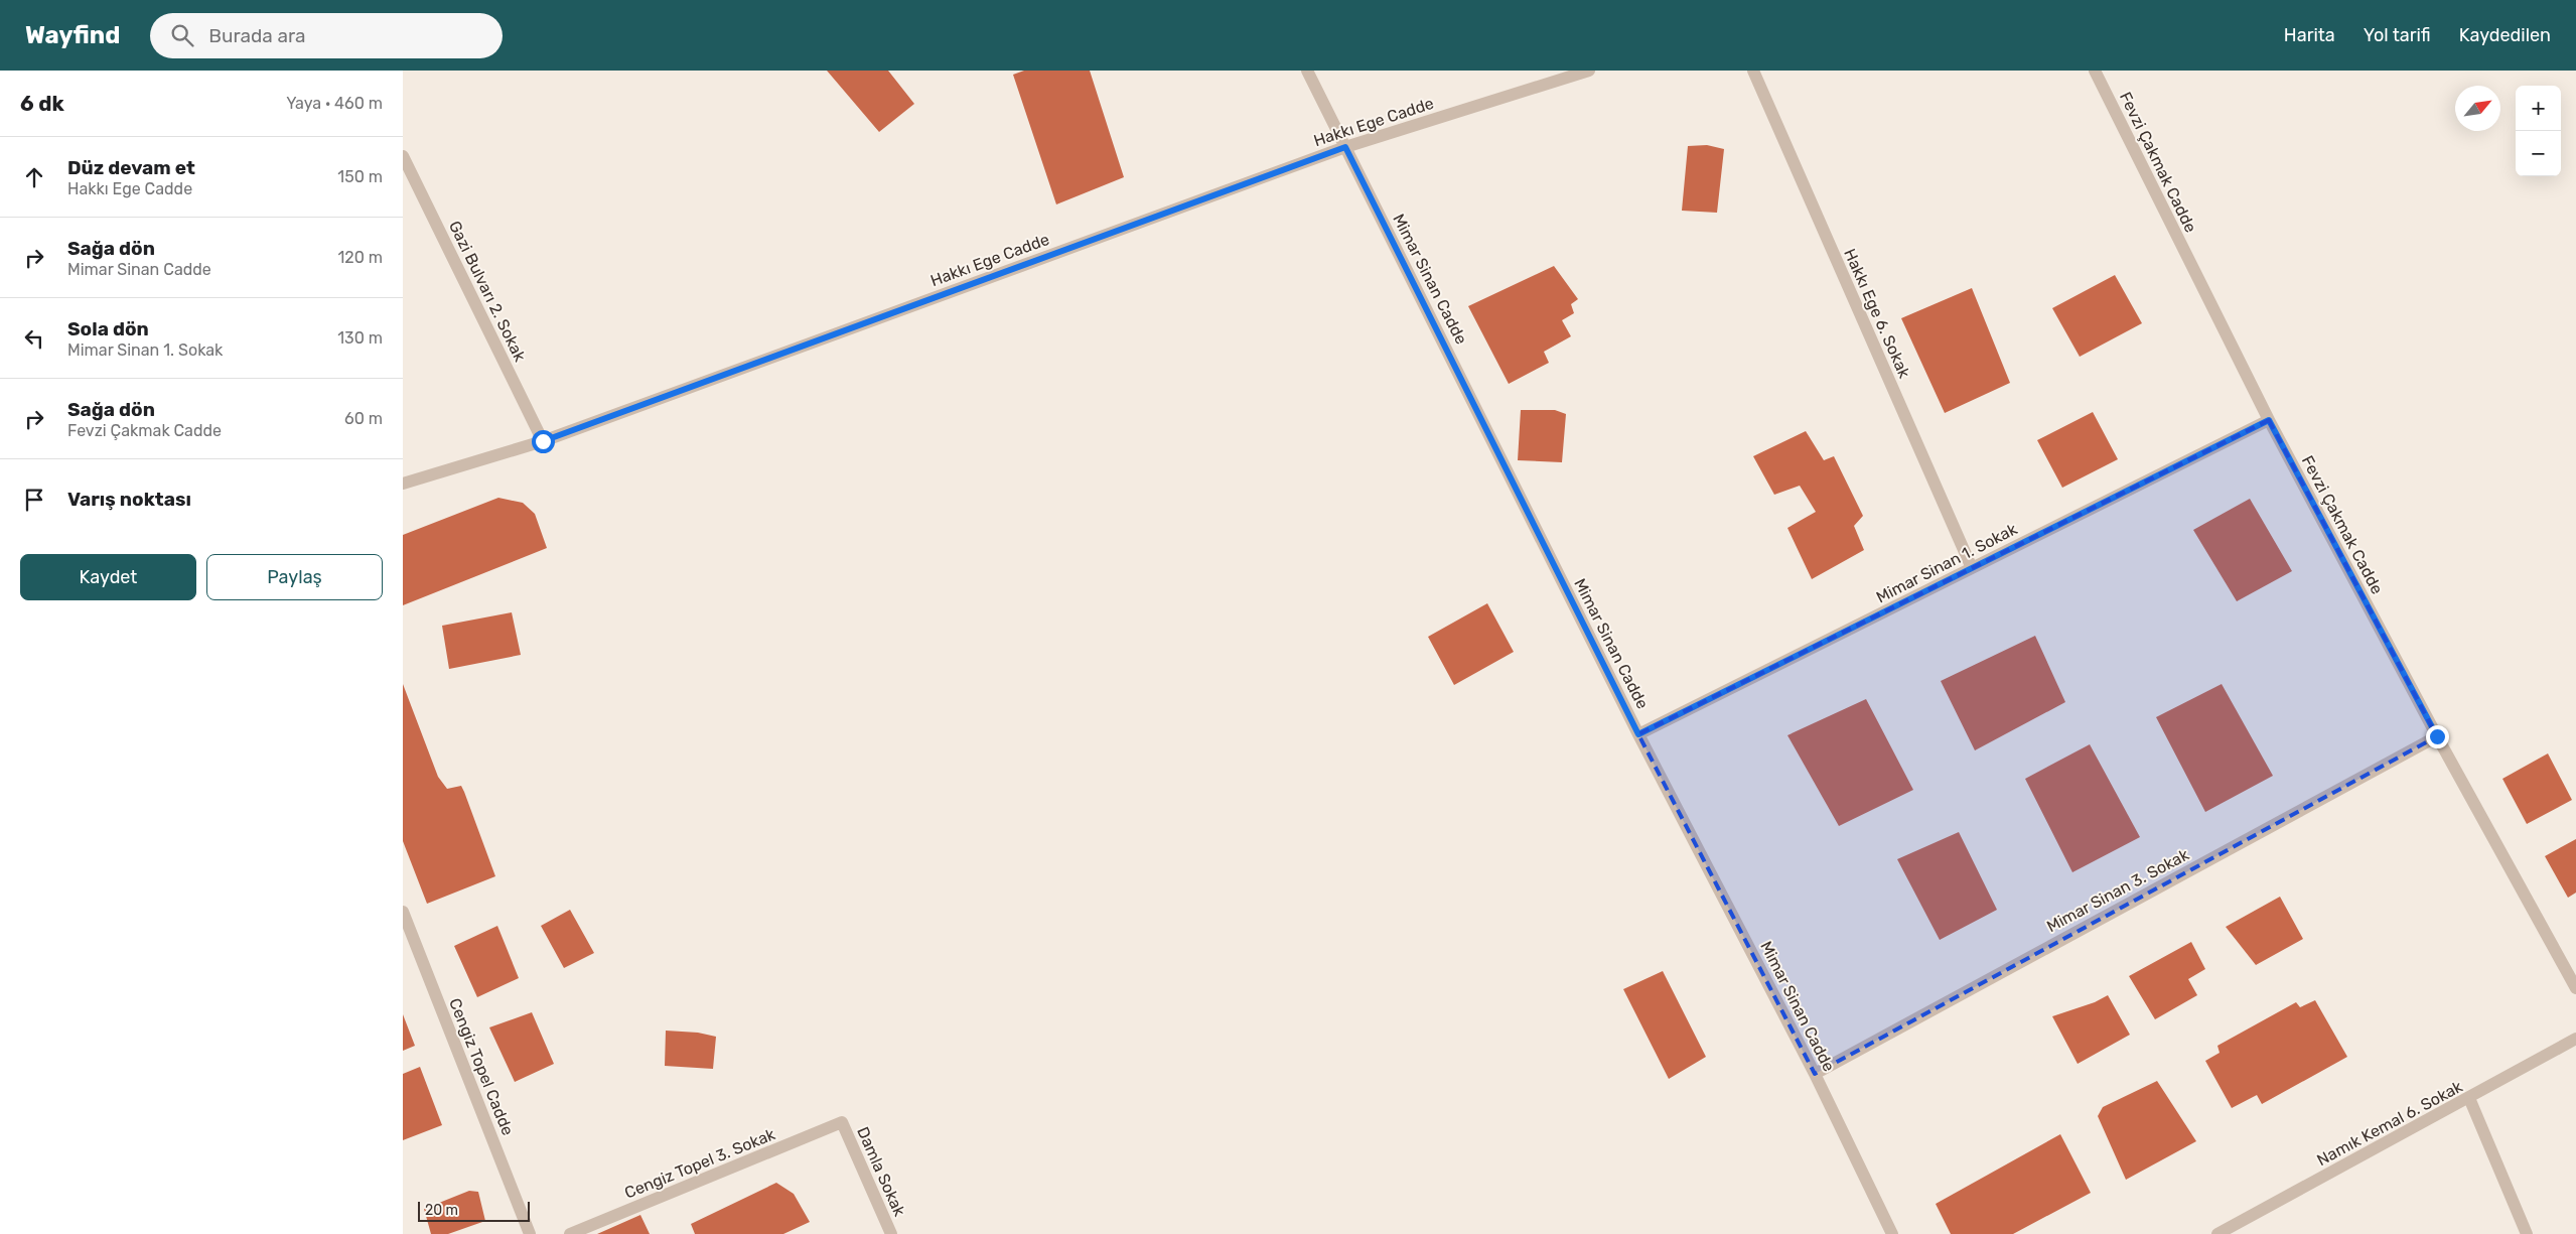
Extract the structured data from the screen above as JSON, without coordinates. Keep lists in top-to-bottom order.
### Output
{
  "streets": {
    "street": [
      "Hakkı Ege Cadde",
      "Fevzi Çakmak Cadde",
      "Mimar Sinan Cadde",
      "Gazi Bulvarı 2. Sokak",
      "Hakkı Ege 6. Sokak",
      "Mimar Sinan 1. Sokak",
      "Mimar Sinan 3. Sokak",
      "Cengiz Topel Cadde",
      "Namık Kemal 6. Sokak",
      "Cengiz Topel 3. Sokak",
      "Damla Sokak"
    ]
  },
  "crossings": [
    ["Hakkı Ege Cadde", "Mimar Sinan Cadde"],
    ["Hakkı Ege Cadde", "Gazi Bulvarı 2. Sokak"],
    ["Fevzi Çakmak Cadde", "Mimar Sinan 1. Sokak"],
    ["Fevzi Çakmak Cadde", "Mimar Sinan 3. Sokak"],
    ["Mimar Sinan Cadde", "Mimar Sinan 1. Sokak"],
    ["Mimar Sinan Cadde", "Mimar Sinan 3. Sokak"],
    ["Hakkı Ege 6. Sokak", "Mimar Sinan 1. Sokak"],
    ["Cengiz Topel 3. Sokak", "Damla Sokak"]
  ],
  "scale_bar": "20 m",
  "north": "top right",
  "page": {
    "header": "Wayfind",
    "search": "Burada ara",
    "nav": ["Harita", "Yol tarifi", "Kaydedilen"],
    "heading": ["6 dk", "Yaya · 460 m"],
    "map_buttons": ["+", "−"],
    "list": [
      ["Düz devam et", "Hakkı Ege Cadde", "150 m"],
      ["Sağa dön", "Mimar Sinan Cadde", "120 m"],
      ["Sola dön", "Mimar Sinan 1. Sokak", "130 m"],
      ["Sağa dön", "Fevzi Çakmak Cadde", "60 m"],
      "Varış noktası"
    ],
    "buttons": ["Kaydet", "Paylaş"],
    "scale": "20 m"
  }
}
